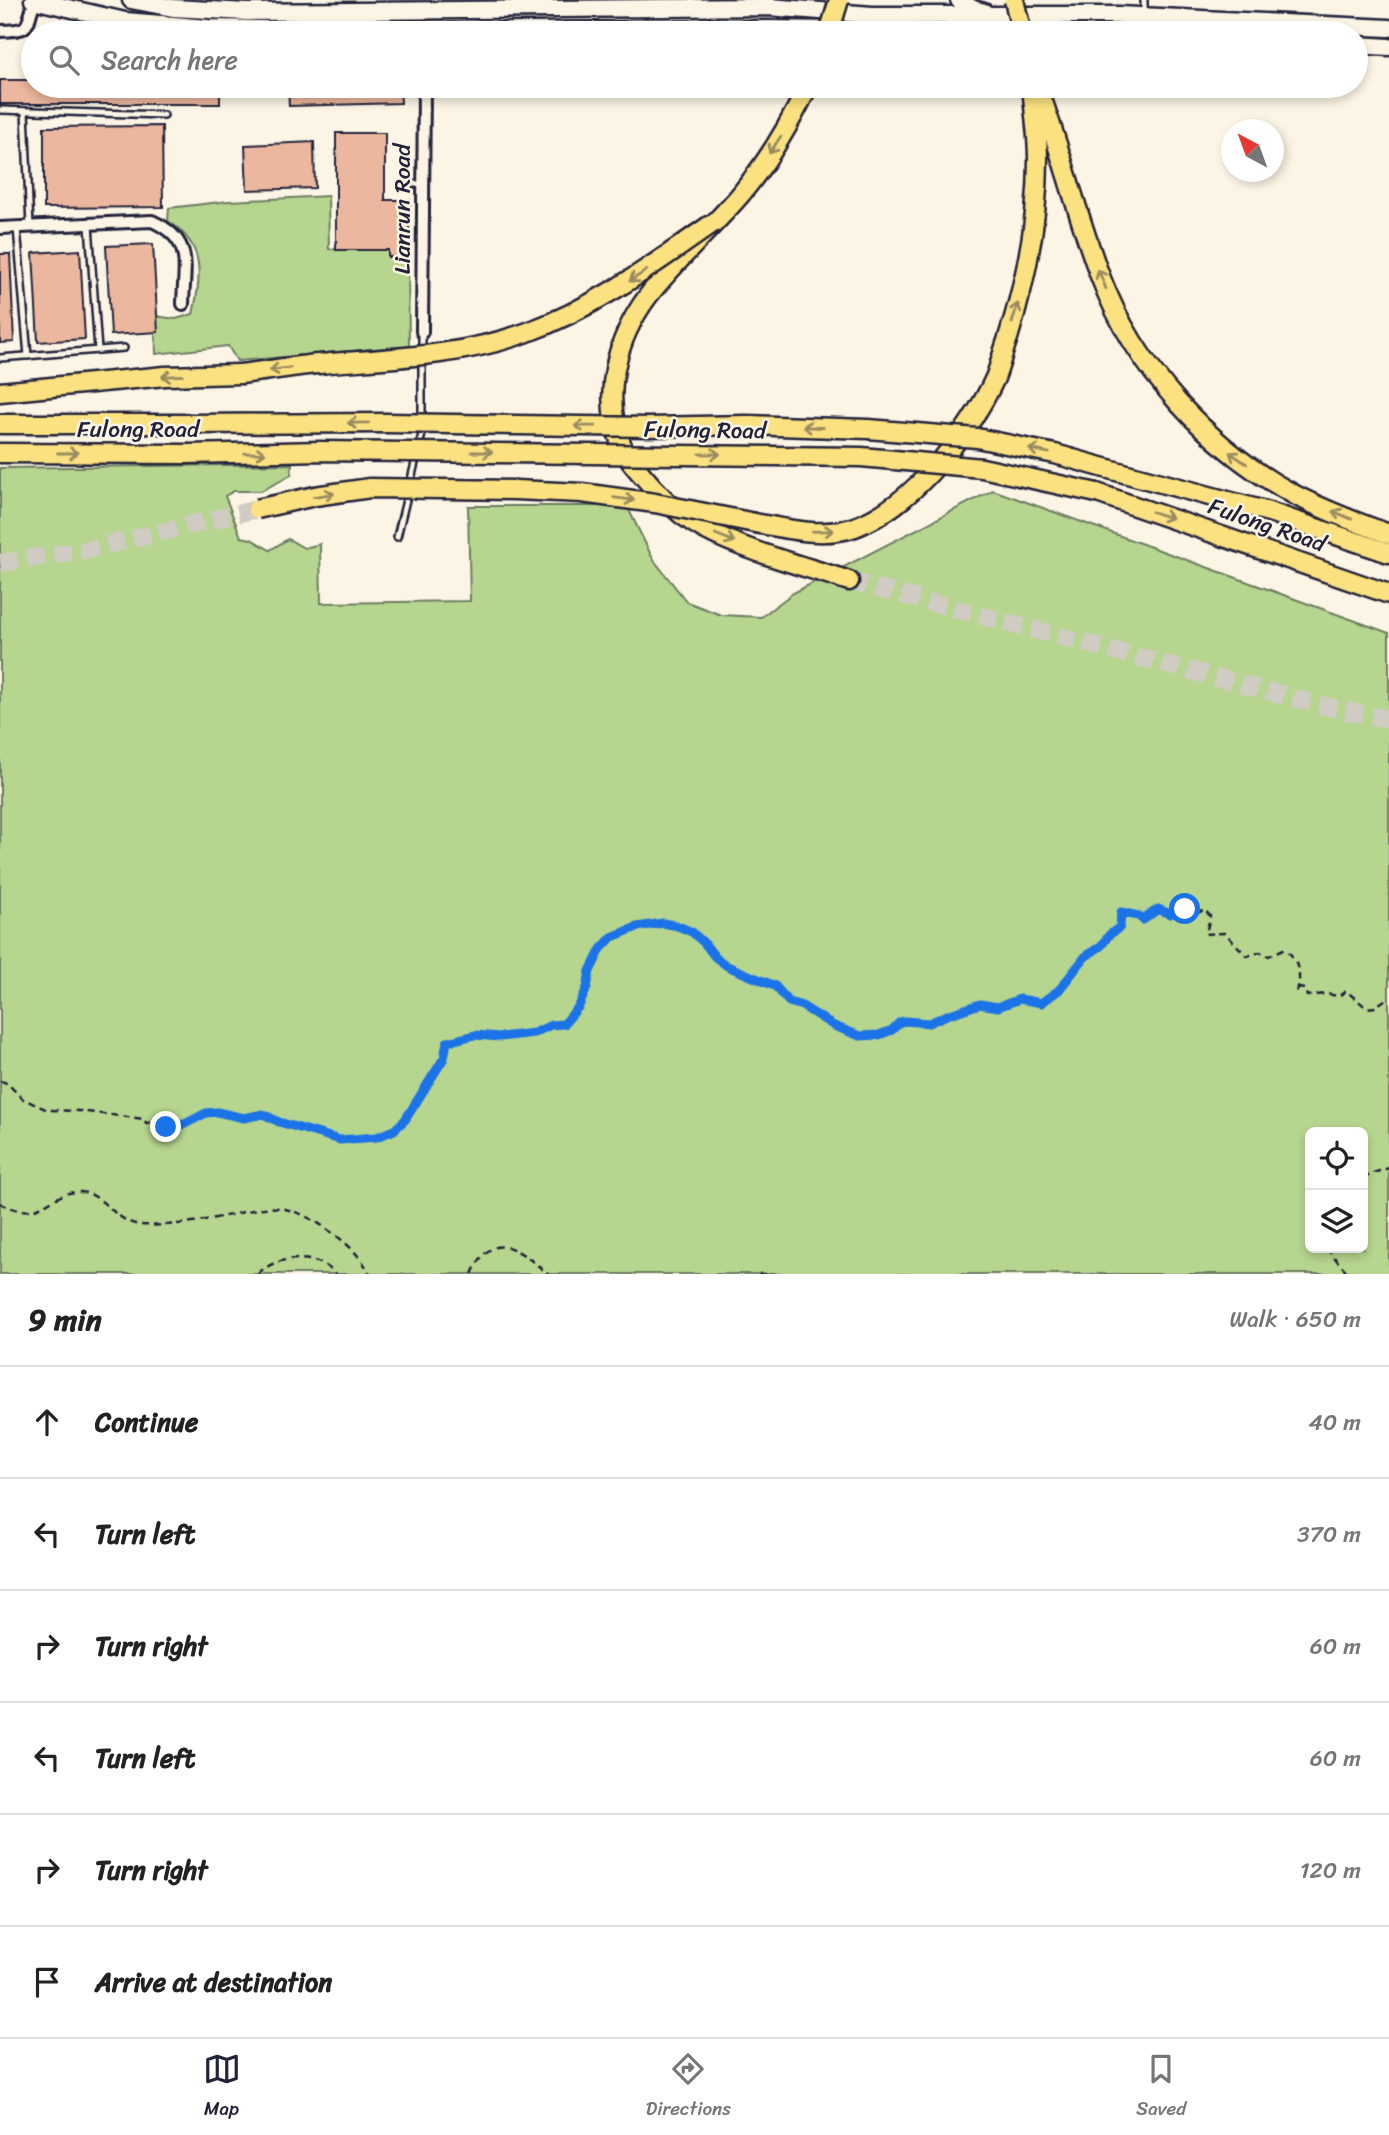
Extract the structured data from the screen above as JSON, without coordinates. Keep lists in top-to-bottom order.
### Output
{
  "streets": {
    "highway": ["Fulong Road"],
    "street": ["Lianrun Road"]
  },
  "north": "top left",
  "page": {
    "search": "Search here",
    "heading": ["9 min", "Walk · 650 m"],
    "list": [
      ["Continue", "40 m"],
      ["Turn left", "370 m"],
      ["Turn right", "60 m"],
      ["Turn left", "60 m"],
      ["Turn right", "120 m"],
      "Arrive at destination"
    ],
    "nav": ["Map", "Directions", "Saved"]
  }
}
